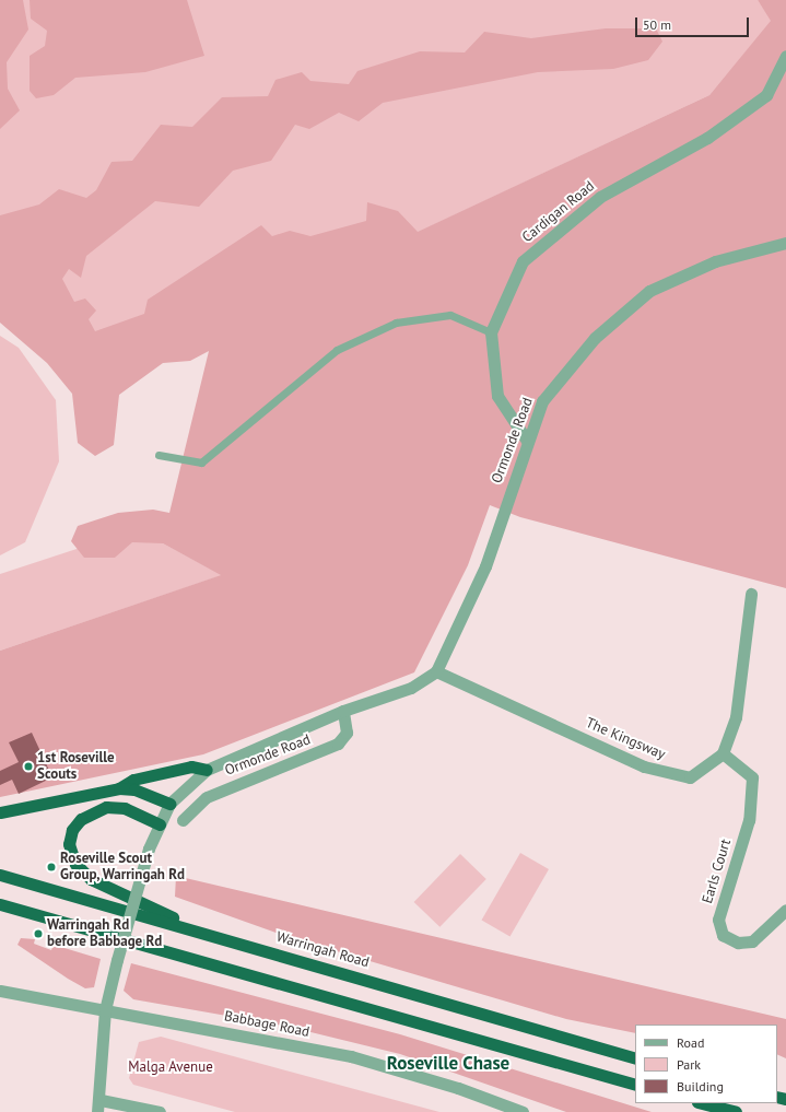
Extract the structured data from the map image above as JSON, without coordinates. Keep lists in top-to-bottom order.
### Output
{
  "streets": {
    "highway": ["Warringah Road"],
    "street": [
      "Cardigan Road",
      "Ormonde Road",
      "The Kingsway",
      "Earls Court",
      "Babbage Road"
    ]
  },
  "crossings": [
    ["Cardigan Road", "Ormonde Road"],
    ["Ormonde Road", "The Kingsway"],
    ["The Kingsway", "Earls Court"]
  ],
  "districts": ["Roseville Chase"],
  "parks": ["Malga Avenue"],
  "places": ["1st Roseville Scouts", "Roseville Scout Group, Warringah Rd", "Warringah Rd before Babbage Rd"],
  "legend": ["Road", "Park", "Building"],
  "scale_bar": "50 m"
}
